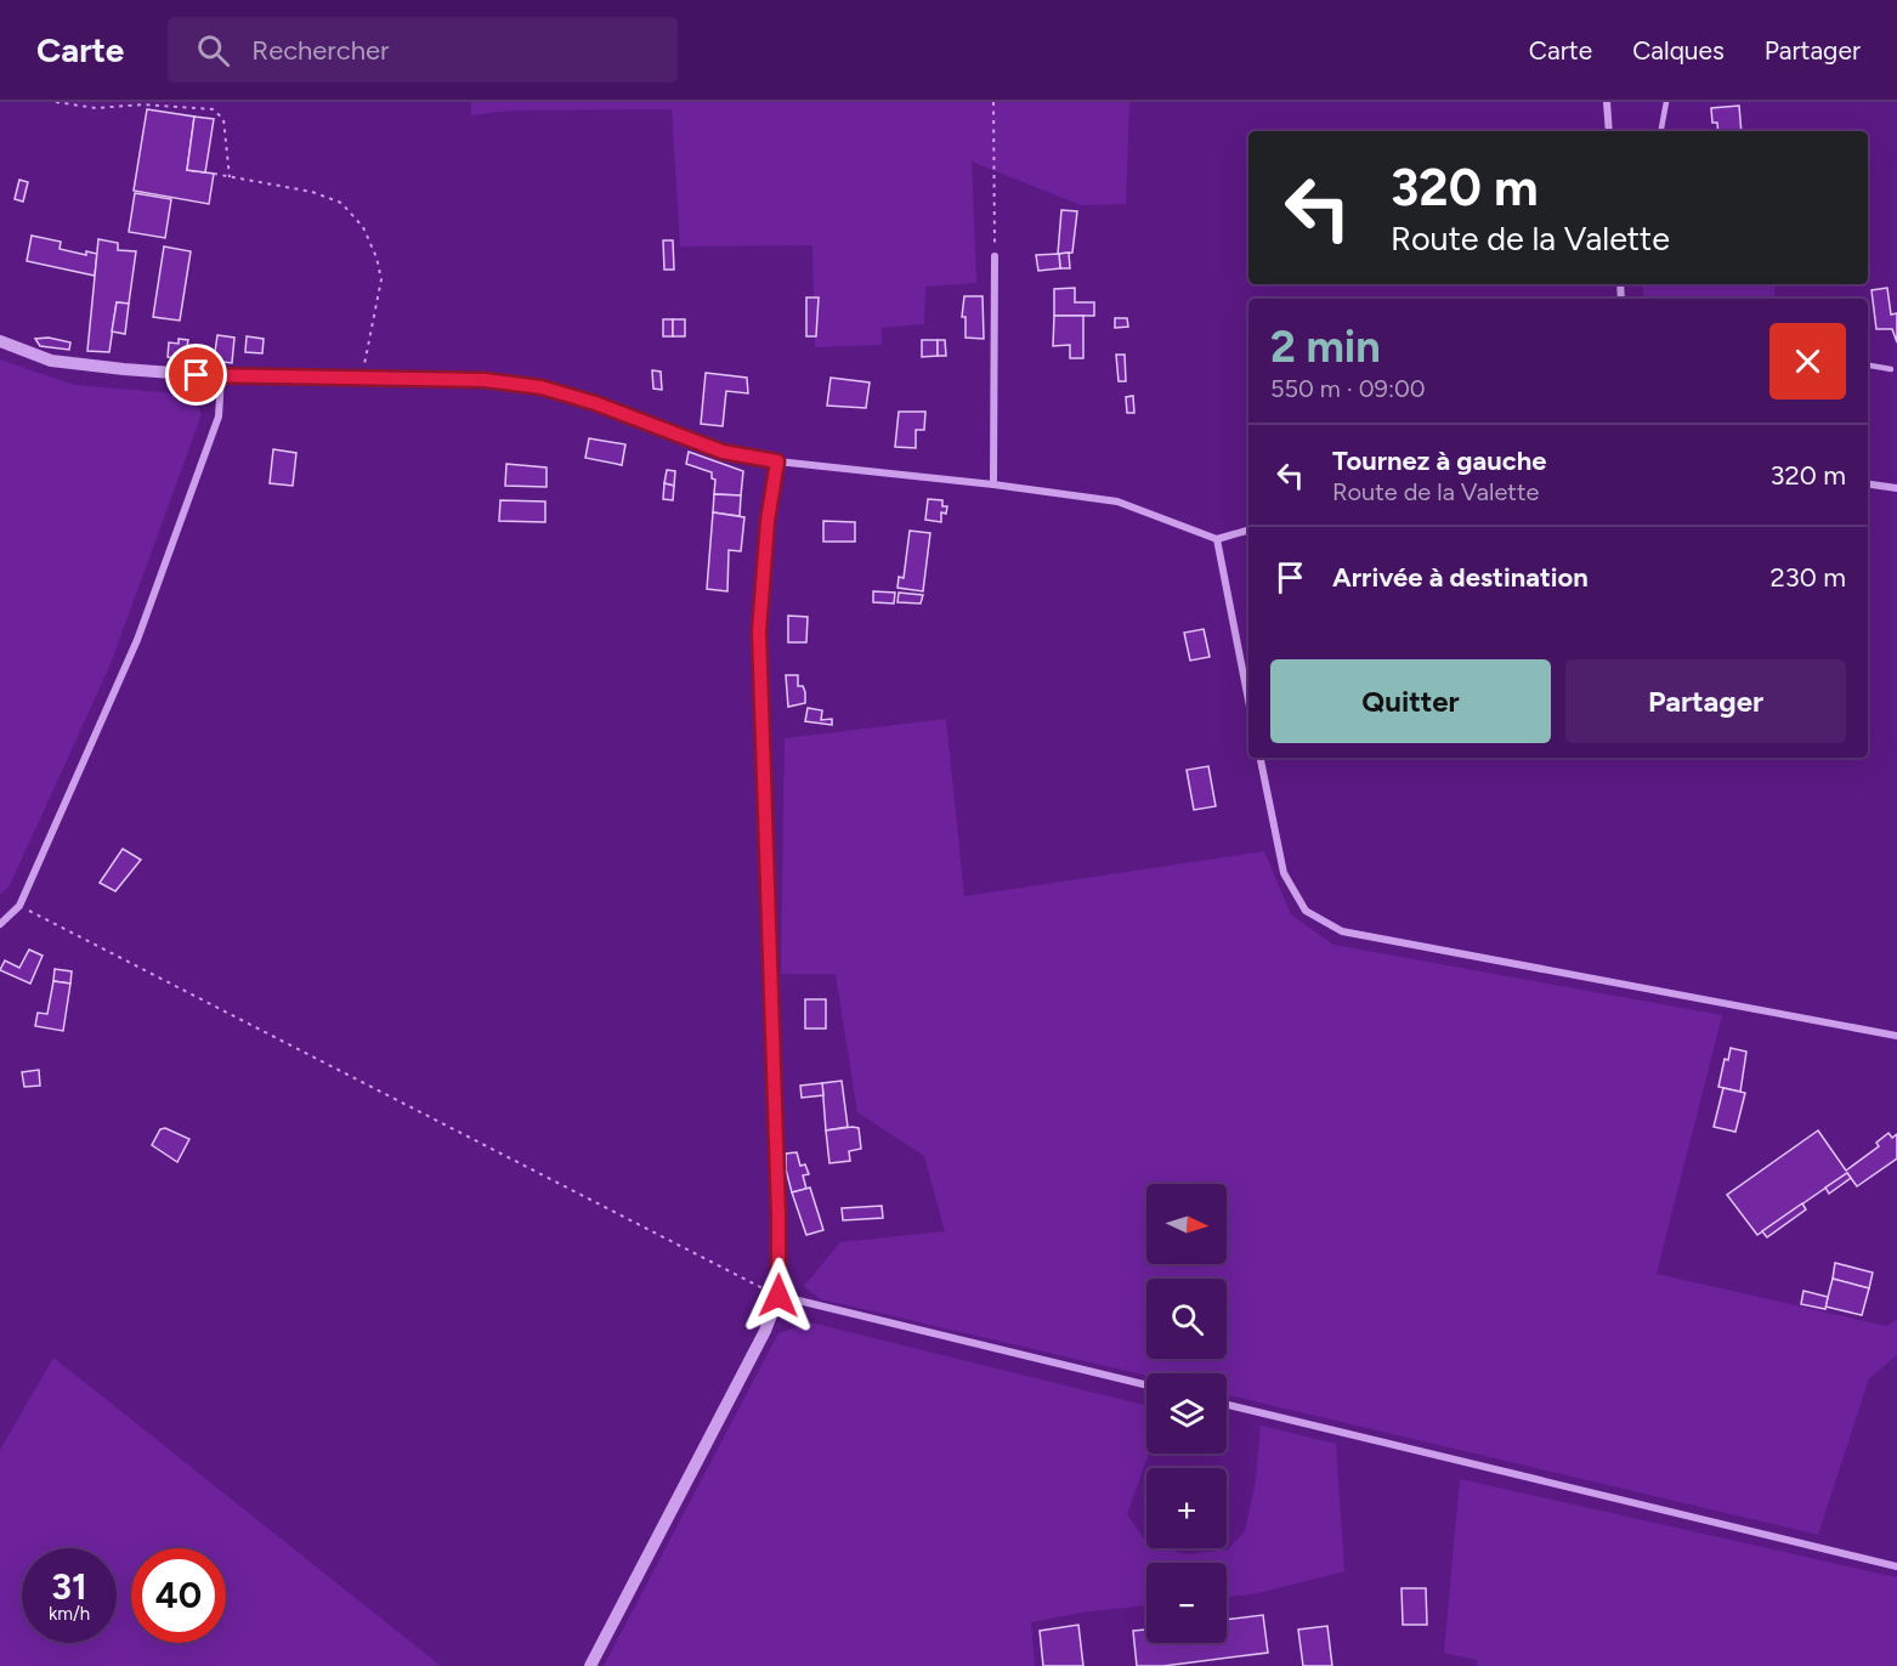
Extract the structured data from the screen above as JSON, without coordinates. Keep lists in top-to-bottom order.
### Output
{
  "north": "right",
  "page": {
    "header": "Carte",
    "search": "Rechercher",
    "nav": ["Carte", "Calques", "Partager"],
    "turn": ["320 m", "Route de la Valette"],
    "heading": ["2 min", "550 m · 09:00"],
    "list": [
      {
        "name": "Tournez à gauche",
        "note": "Route de la Valette",
        "value": "320 m"
      },
      {
        "name": "Arrivée à destination",
        "value": "230 m"
      }
    ],
    "buttons": ["Quitter", "Partager"],
    "map_buttons": ["+", "−"],
    "speed": "31 km/h",
    "limit": "40"
  }
}
